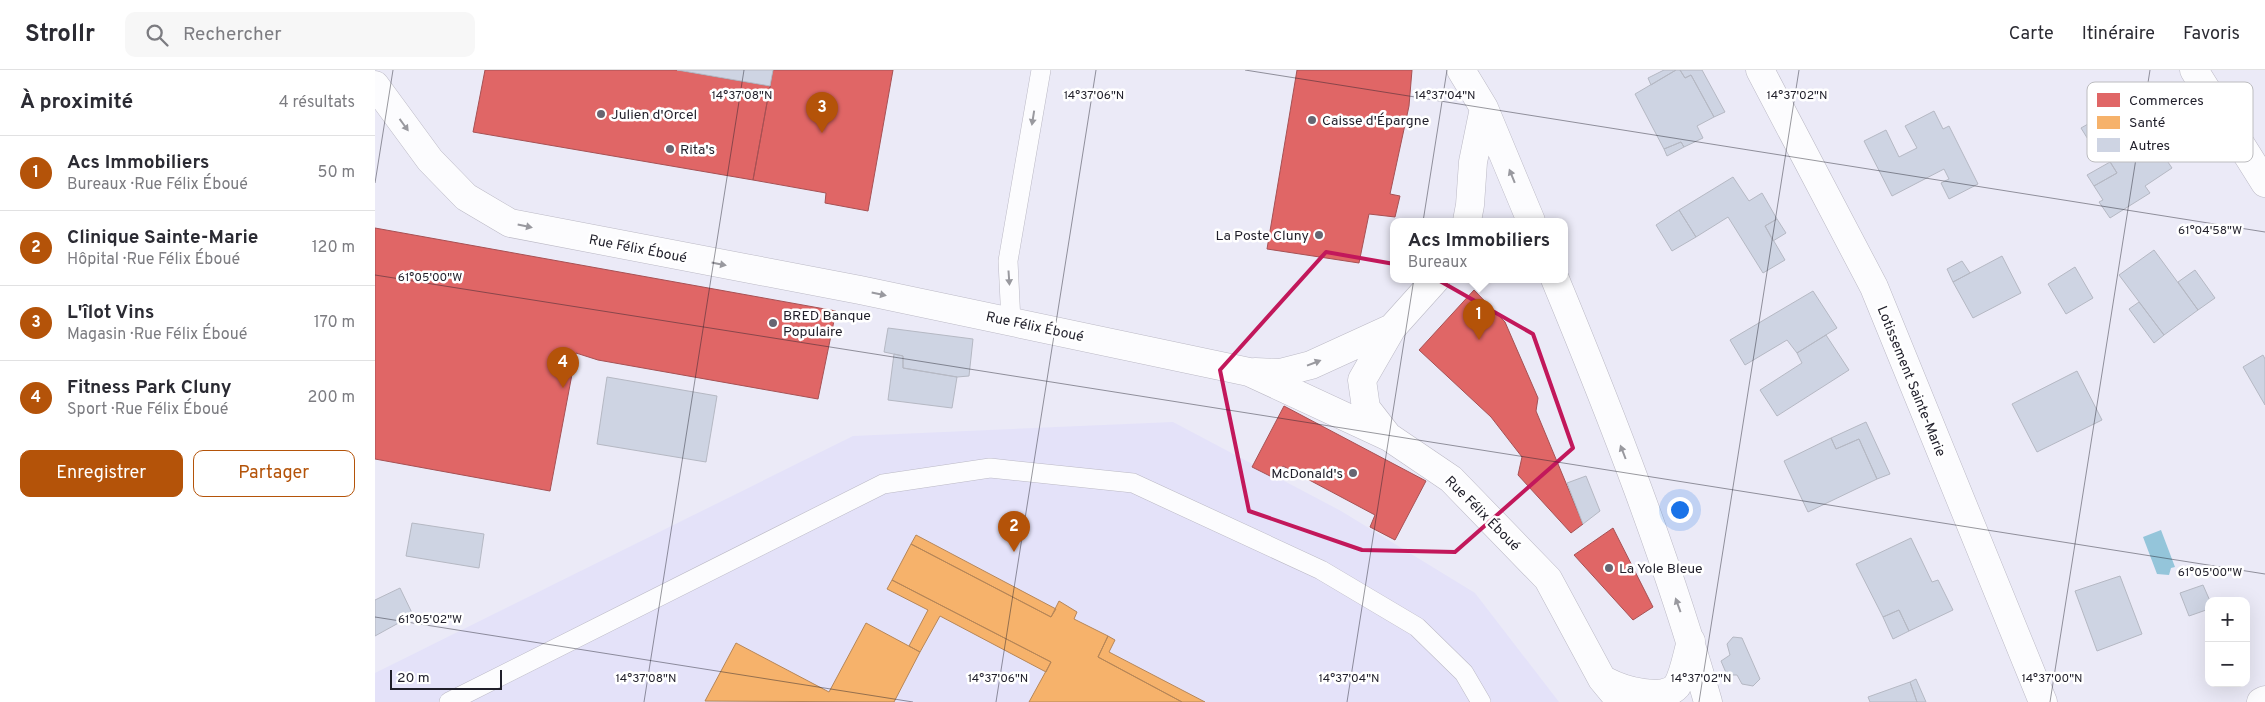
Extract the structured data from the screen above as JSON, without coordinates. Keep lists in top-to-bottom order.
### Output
{
  "streets": {
    "street": ["Rue Félix Éboué", "Lotissement Sainte-Marie"]
  },
  "one_way": ["Rue Félix Éboué"],
  "places": [
    "Julien d'Orcel",
    "Caisse d'Épargne",
    "Rita's",
    "La Poste Cluny",
    "BRED Banque Populaire",
    "McDonald's",
    "La Yole Bleue"
  ],
  "legend": ["Commerces", "Santé", "Autres"],
  "scale_bar": "20 m",
  "page": {
    "header": "Strollr",
    "search": "Rechercher",
    "nav": ["Carte", "Itinéraire", "Favoris"],
    "heading": ["À proximité", "4 résultats"],
    "pins": [
      "3",
      "1",
      "4",
      "2"
    ],
    "list": [
      {
        "mark": "1",
        "name": "Acs Immobiliers",
        "note": "Bureaux · Rue Félix Éboué",
        "value": "50 m"
      },
      {
        "mark": "2",
        "name": "Clinique Sainte-Marie",
        "note": "Hôpital · Rue Félix Éboué",
        "value": "120 m"
      },
      {
        "mark": "3",
        "name": "L'îlot Vins",
        "note": "Magasin · Rue Félix Éboué",
        "value": "170 m"
      },
      {
        "mark": "4",
        "name": "Fitness Park Cluny",
        "note": "Sport · Rue Félix Éboué",
        "value": "200 m"
      }
    ],
    "popup": ["Acs Immobiliers", "Bureaux"],
    "buttons": ["Enregistrer", "Partager"],
    "map_buttons": ["+", "−"],
    "scale": "20 m"
  },
  "coordinates": [
    "14°37'08\"N",
    "14°37'06\"N",
    "14°37'04\"N",
    "14°37'02\"N",
    "61°04'58\"W",
    "61°05'00\"W",
    "61°05'02\"W",
    "14°37'00\"N"
  ]
}
